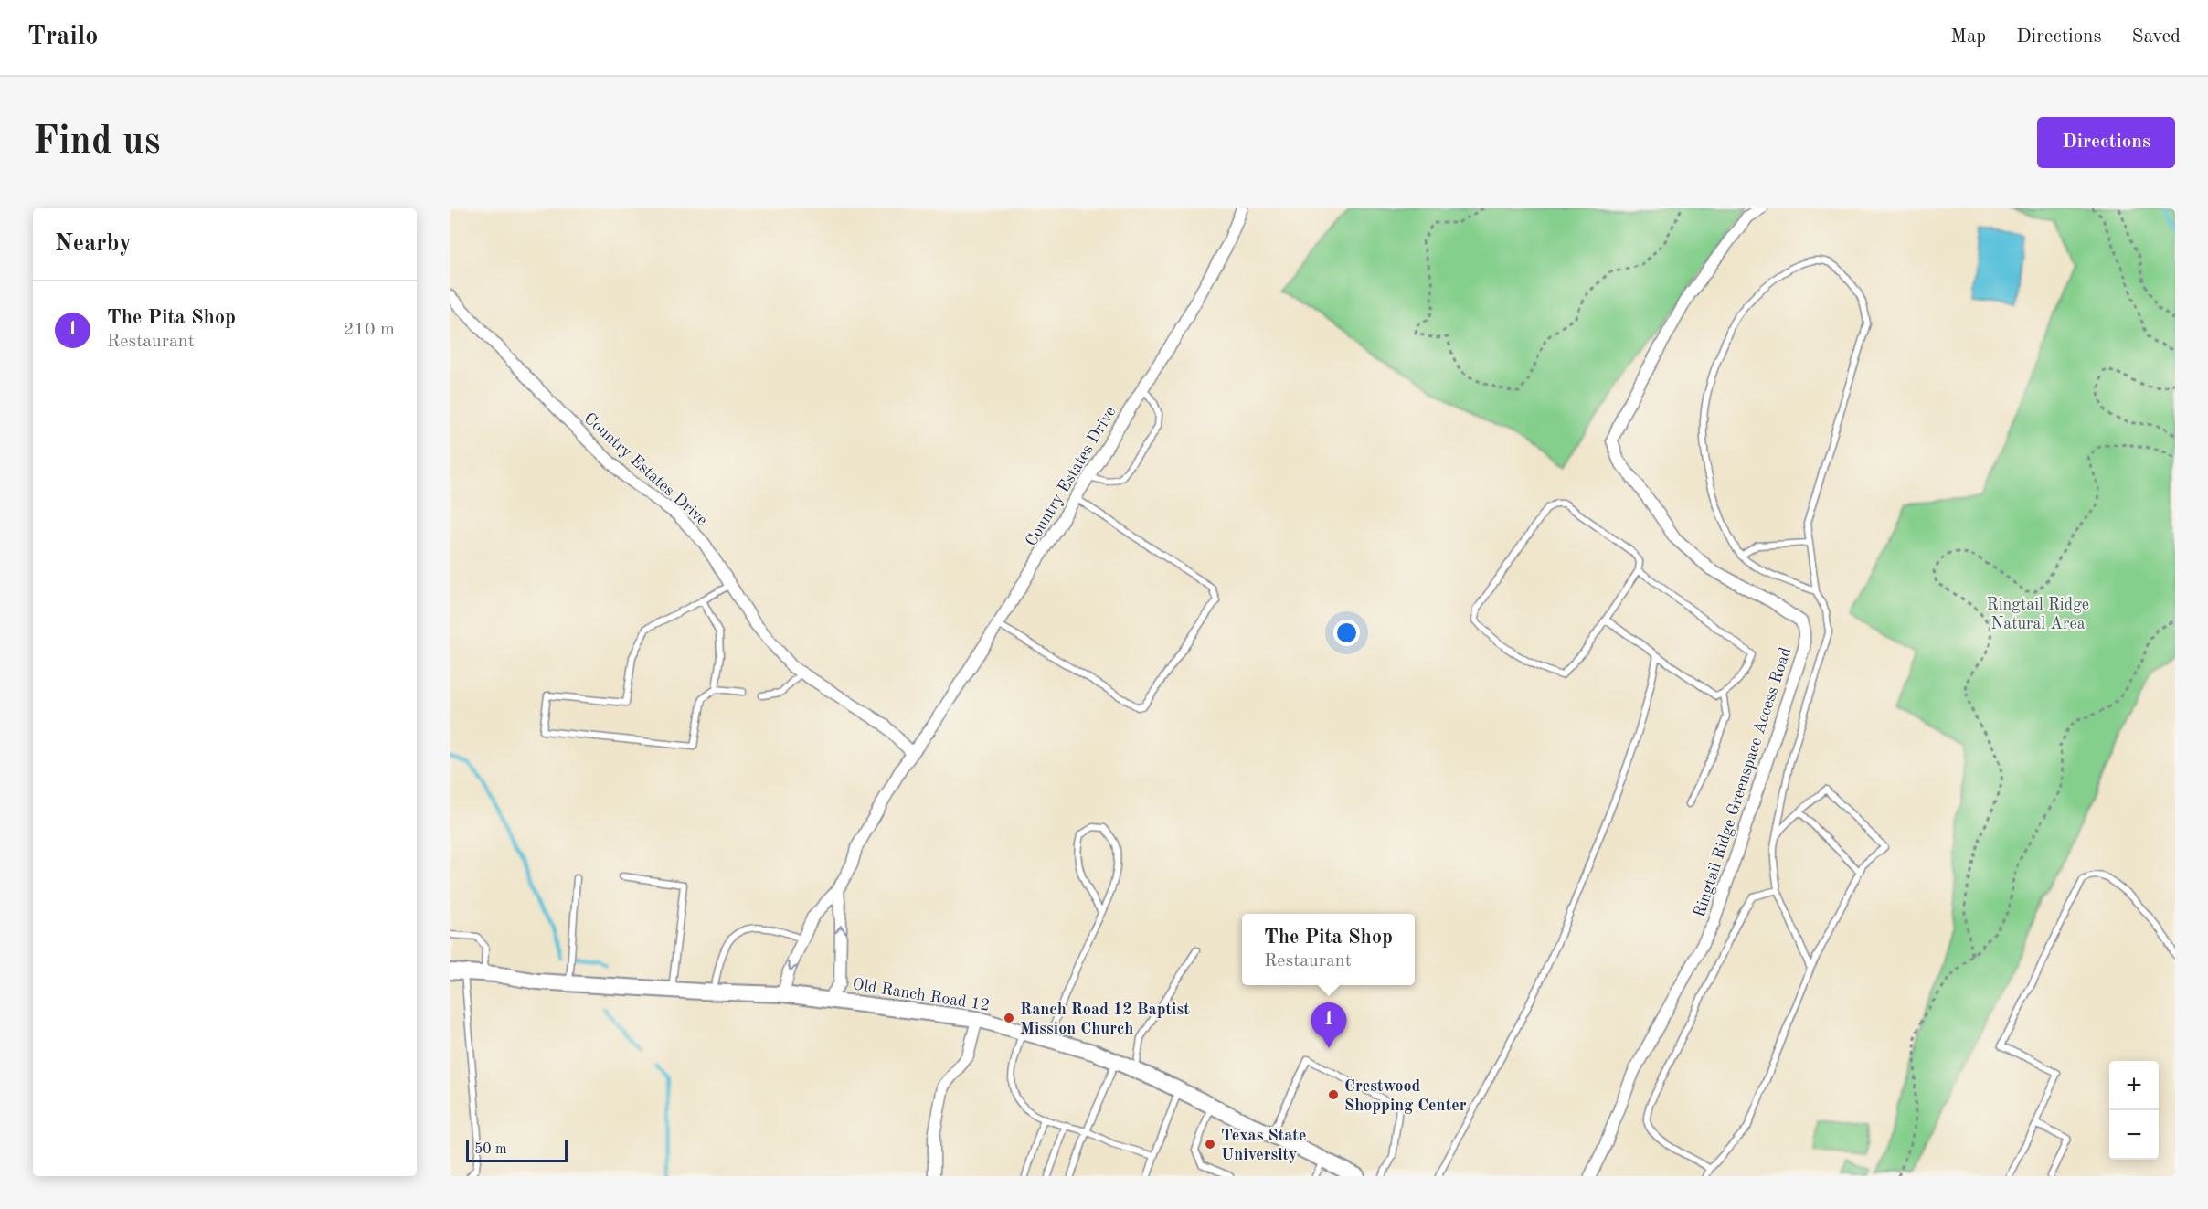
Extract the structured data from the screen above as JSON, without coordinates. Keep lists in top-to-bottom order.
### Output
{
  "streets": {
    "main road": ["Old Ranch Road 12"],
    "street": ["Country Estates Drive", "Ringtail Ridge Greenspace Access Road"]
  },
  "crossings": [
    ["Country Estates Drive", "Old Ranch Road 12"]
  ],
  "parks": ["Ringtail Ridge Natural Area"],
  "places": ["Ranch Road 12 Baptist Mission Church", "Crestwood Shopping Center", "Texas State University"],
  "scale_bar": "50 m",
  "page": {
    "header": "Trailo",
    "nav": ["Map", "Directions", "Saved"],
    "buttons": "Directions",
    "title": "Find us",
    "heading": "Nearby",
    "list": [
      {
        "mark": "1",
        "name": "The Pita Shop",
        "note": "Restaurant",
        "value": "210 m"
      }
    ],
    "popup": ["The Pita Shop", "Restaurant"],
    "pins": "1",
    "map_buttons": ["+", "−"],
    "scale": "50 m"
  }
}
